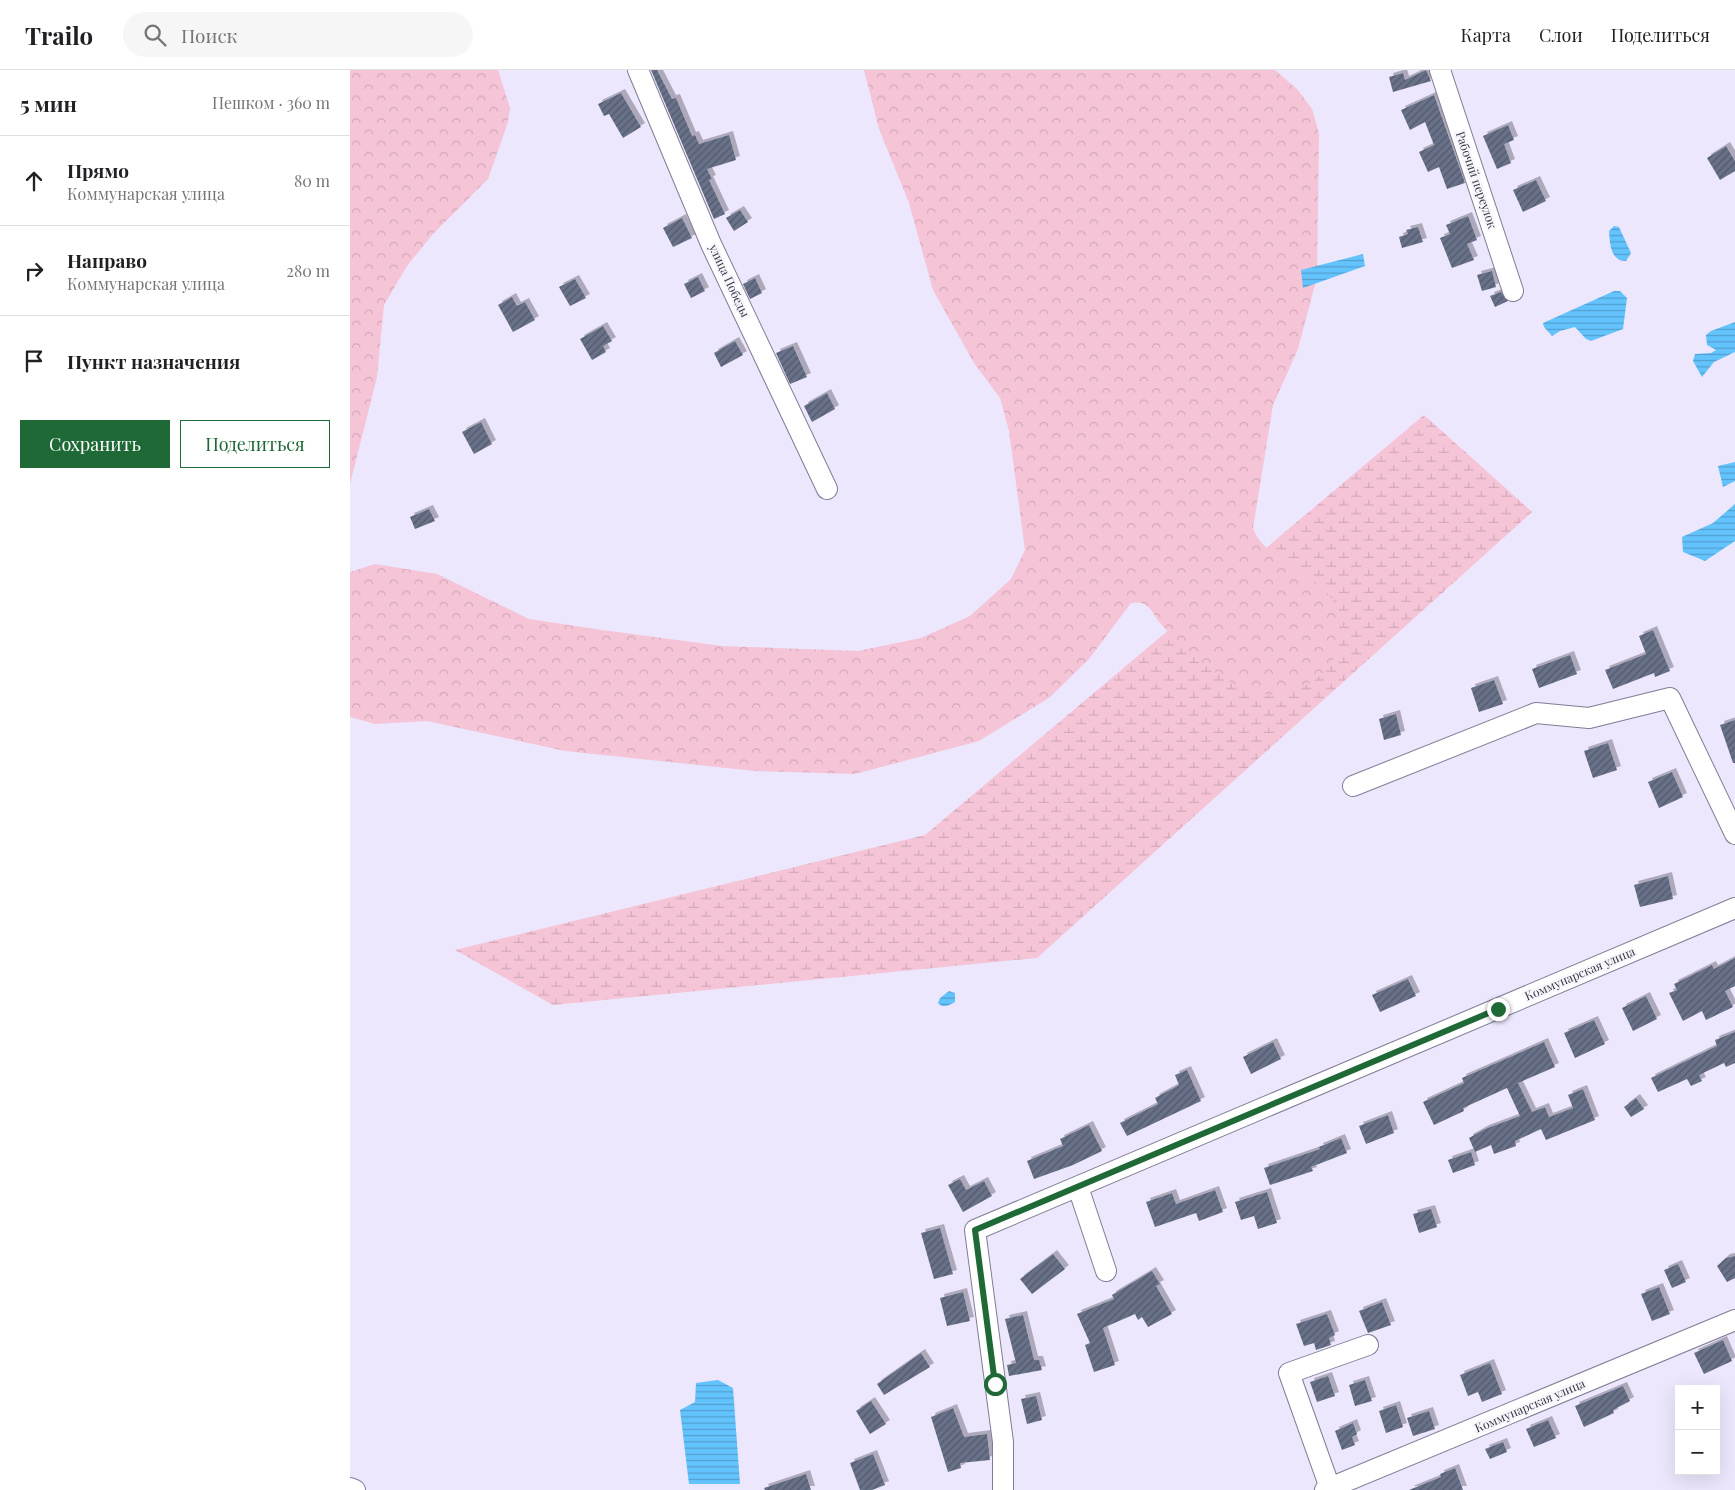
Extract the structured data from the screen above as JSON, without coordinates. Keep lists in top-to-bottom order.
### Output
{
  "streets": {
    "street": ["Рабочий переулок", "улица Победы", "Коммунарская улица"]
  },
  "page": {
    "header": "Trailo",
    "search": "Поиск",
    "nav": ["Карта", "Слои", "Поделиться"],
    "heading": ["5 мин", "Пешком · 360 m"],
    "list": [
      ["Прямо", "Коммунарская улица", "80 m"],
      ["Направо", "Коммунарская улица", "280 m"],
      "Пункт назначения"
    ],
    "buttons": ["Сохранить", "Поделиться"],
    "map_buttons": ["+", "−"]
  }
}
